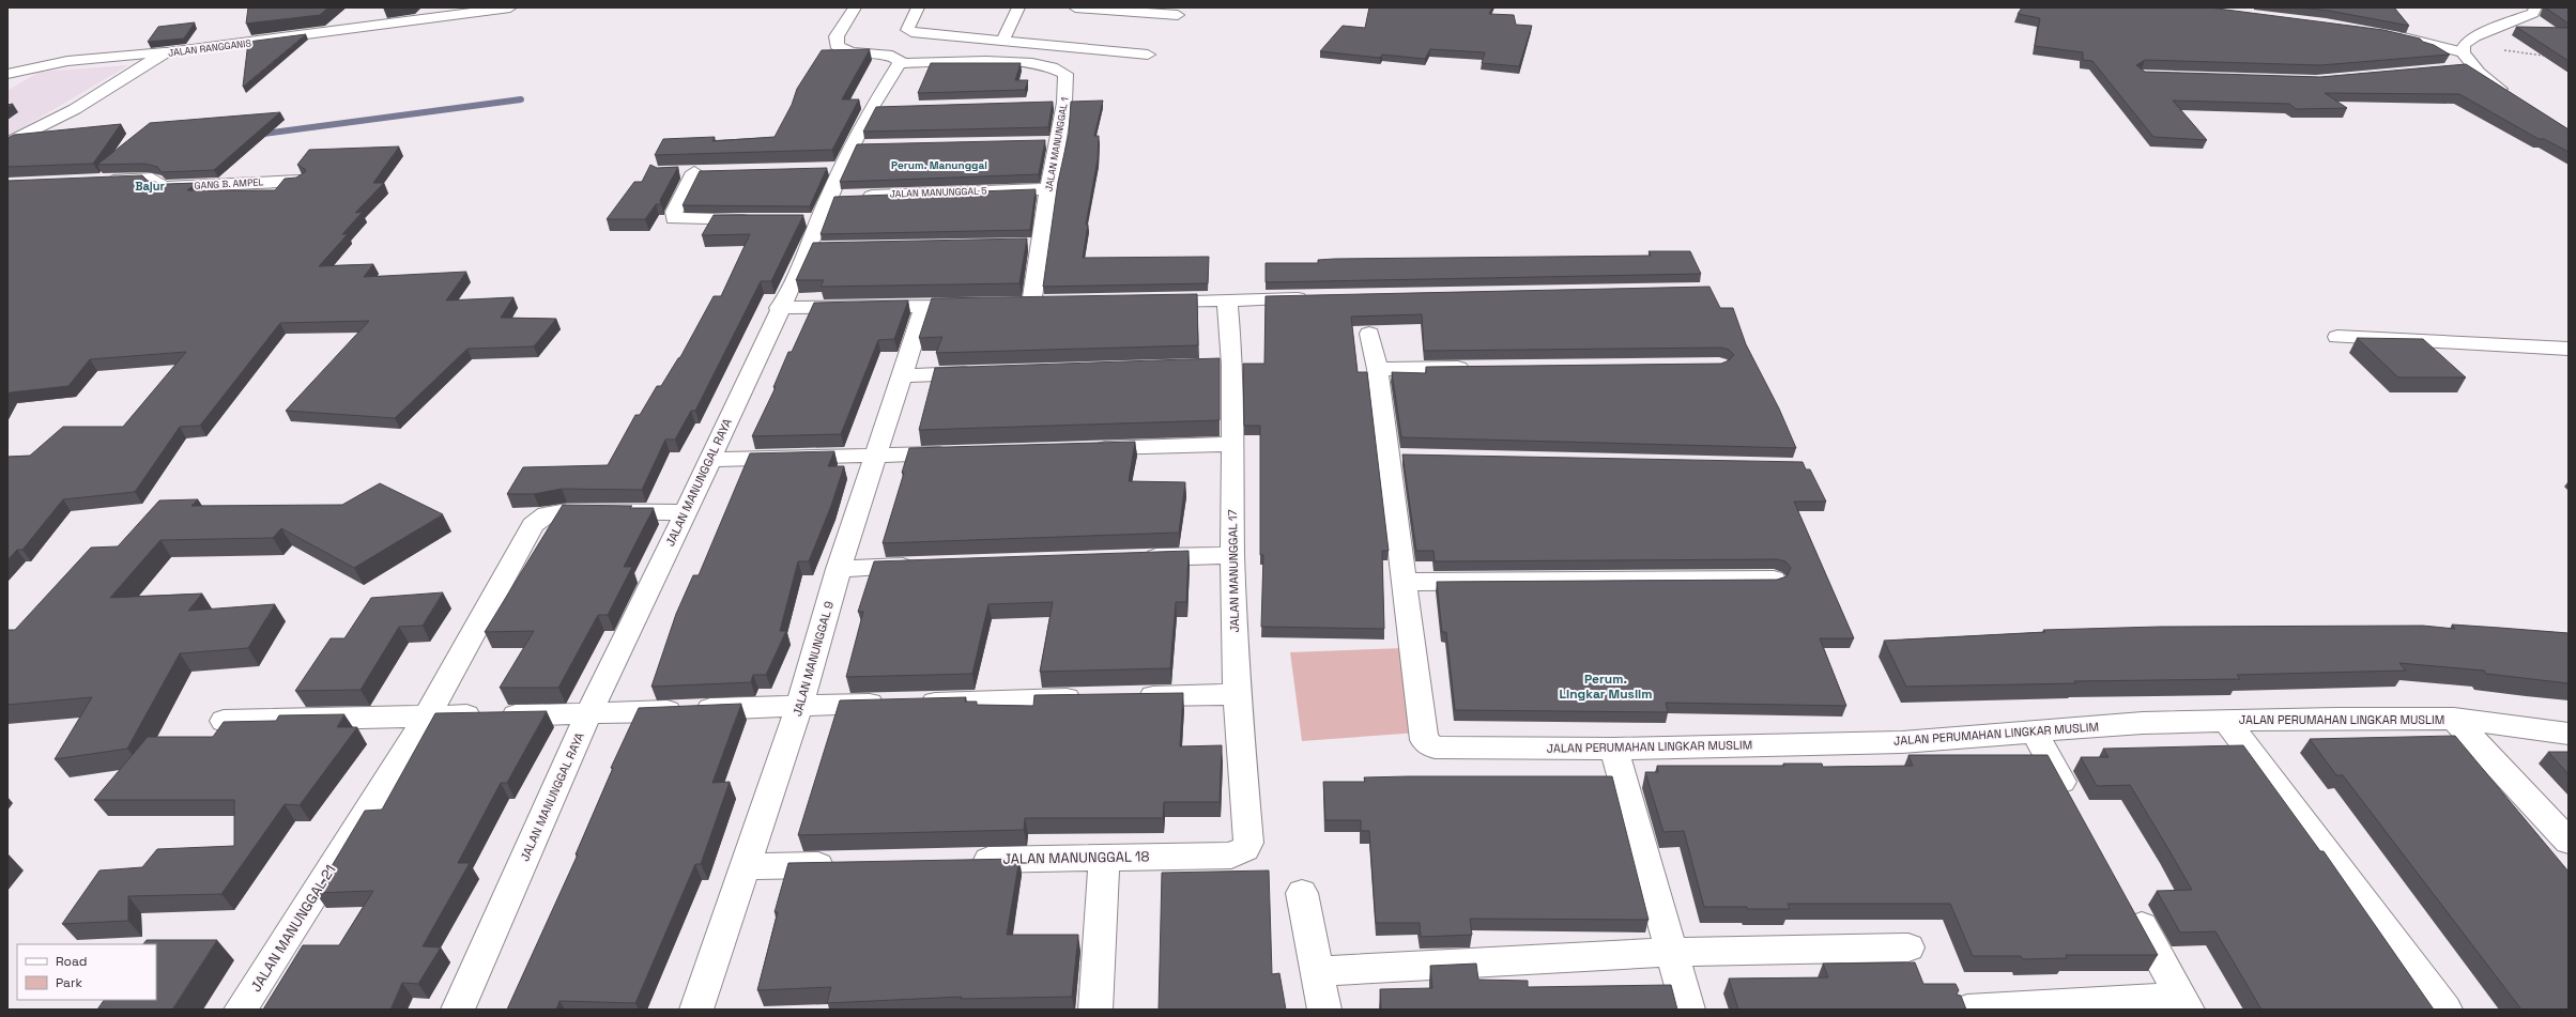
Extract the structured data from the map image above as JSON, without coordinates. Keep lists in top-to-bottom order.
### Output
{
  "streets": {
    "street": [
      "JALAN RANGGANIS",
      "JALAN MANUNGGAL 1",
      "GANG B. AMPEL",
      "JALAN MANUNGGAL 5",
      "JALAN MANUNGGAL RAYA",
      "JALAN MANUNGGAL 17",
      "JALAN MANUNGGAL 9",
      "JALAN PERUMAHAN LINGKAR MUSLIM",
      "JALAN MANUNGGAL 18",
      "JALAN MANUNGGAL 21"
    ]
  },
  "crossings": [
    ["JALAN MANUNGGAL 1", "JALAN MANUNGGAL 5"],
    ["JALAN MANUNGGAL 1", "JALAN MANUNGGAL RAYA"],
    ["JALAN MANUNGGAL 5", "JALAN MANUNGGAL RAYA"],
    ["JALAN MANUNGGAL RAYA", "JALAN MANUNGGAL 21"],
    ["JALAN MANUNGGAL 17", "JALAN MANUNGGAL 18"]
  ],
  "districts": ["Perum. Manunggal", "Bajur", "Perum. Lingkar Muslim"],
  "legend": ["Road", "Park"]
}
